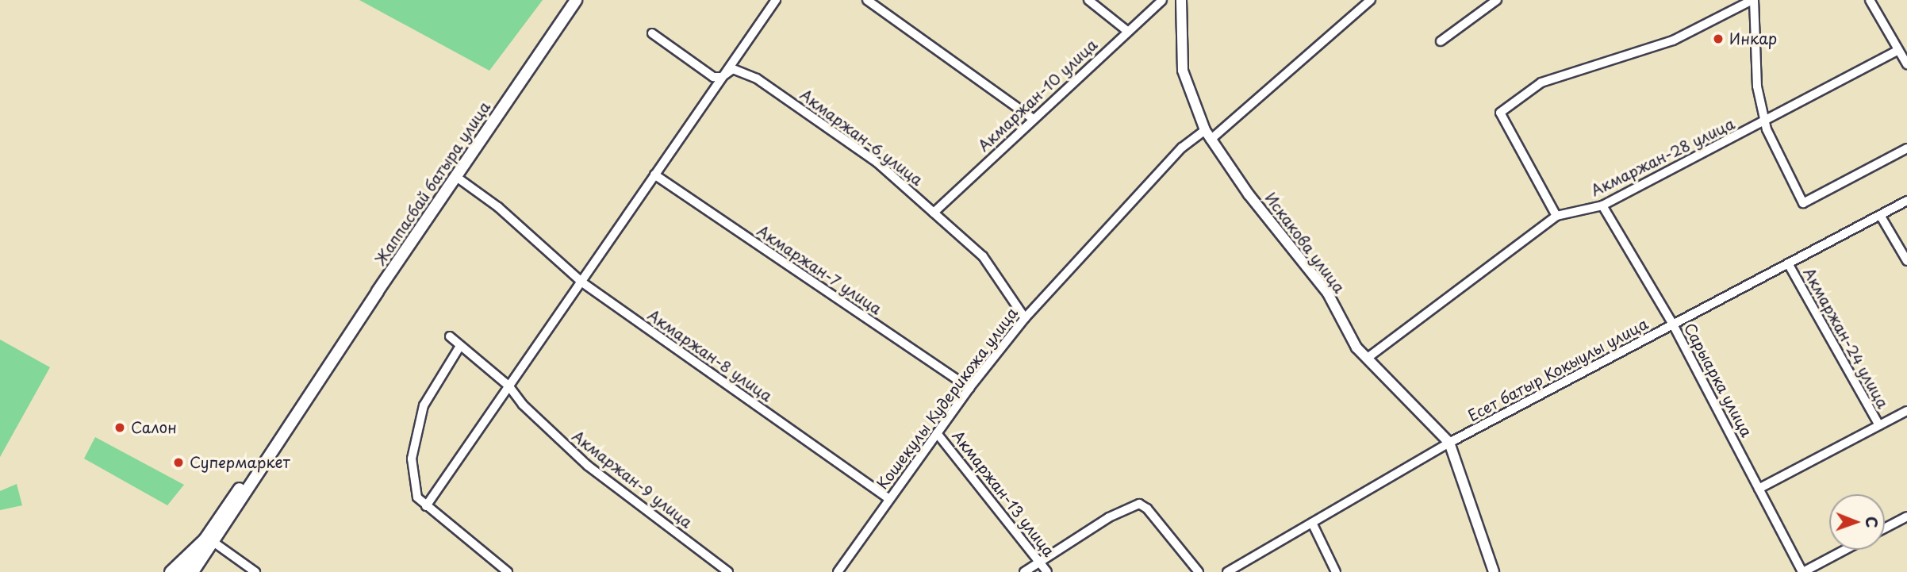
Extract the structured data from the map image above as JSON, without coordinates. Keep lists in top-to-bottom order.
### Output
{
  "streets": {
    "main road": ["Жаппасбай батыра улица"],
    "street": [
      "Акмаржан-10 улица",
      "Акмаржан-6 улица",
      "Акмаржан-28 улица",
      "Искакова улица",
      "Акмаржан-7 улица",
      "Акмаржан-24 улица",
      "Акмаржан-8 улица",
      "Есет батыр Кокыулы улица",
      "Сарыарка улица",
      "Кошекулы Кудерикожа улица",
      "Акмаржан-9 улица",
      "Акмаржан-13 улица"
    ]
  },
  "crossings": [
    ["Акмаржан-10 улица", "Акмаржан-6 улица"],
    ["Акмаржан-6 улица", "Кошекулы Кудерикожа улица"],
    ["Акмаржан-28 улица", "Искакова улица"],
    ["Акмаржан-28 улица", "Сарыарка улица"],
    ["Жаппасбай батыра улица", "Акмаржан-8 улица"],
    ["Искакова улица", "Есет батыр Кокыулы улица"],
    ["Искакова улица", "Кошекулы Кудерикожа улица"],
    ["Акмаржан-7 улица", "Кошекулы Кудерикожа улица"],
    ["Акмаржан-24 улица", "Есет батыр Кокыулы улица"],
    ["Акмаржан-8 улица", "Кошекулы Кудерикожа улица"],
    ["Есет батыр Кокыулы улица", "Сарыарка улица"],
    ["Кошекулы Кудерикожа улица", "Акмаржан-13 улица"]
  ],
  "places": ["Инкар", "Салон", "Супермаркет"],
  "north": "right"
}
